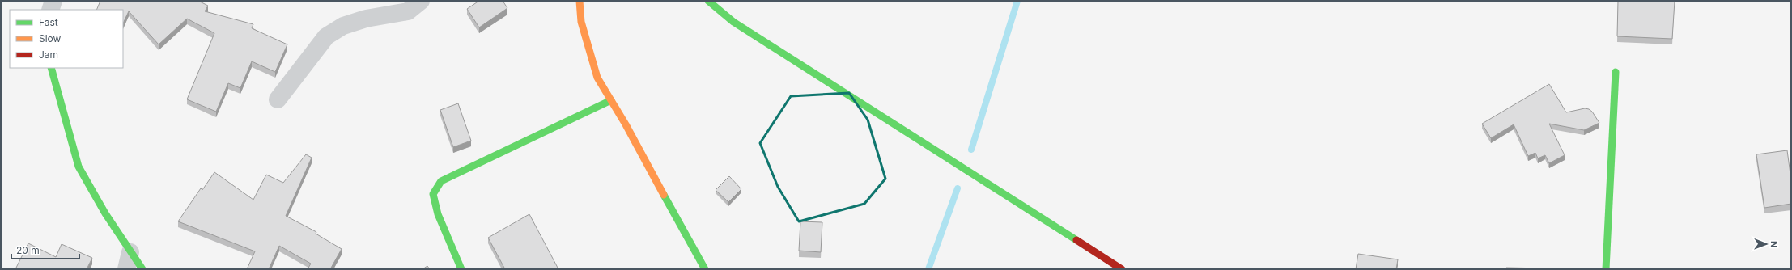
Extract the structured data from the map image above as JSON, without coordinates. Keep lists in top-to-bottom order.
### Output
{
  "legend": ["Fast", "Slow", "Jam"],
  "scale_bar": "20 m",
  "north": "right"
}
